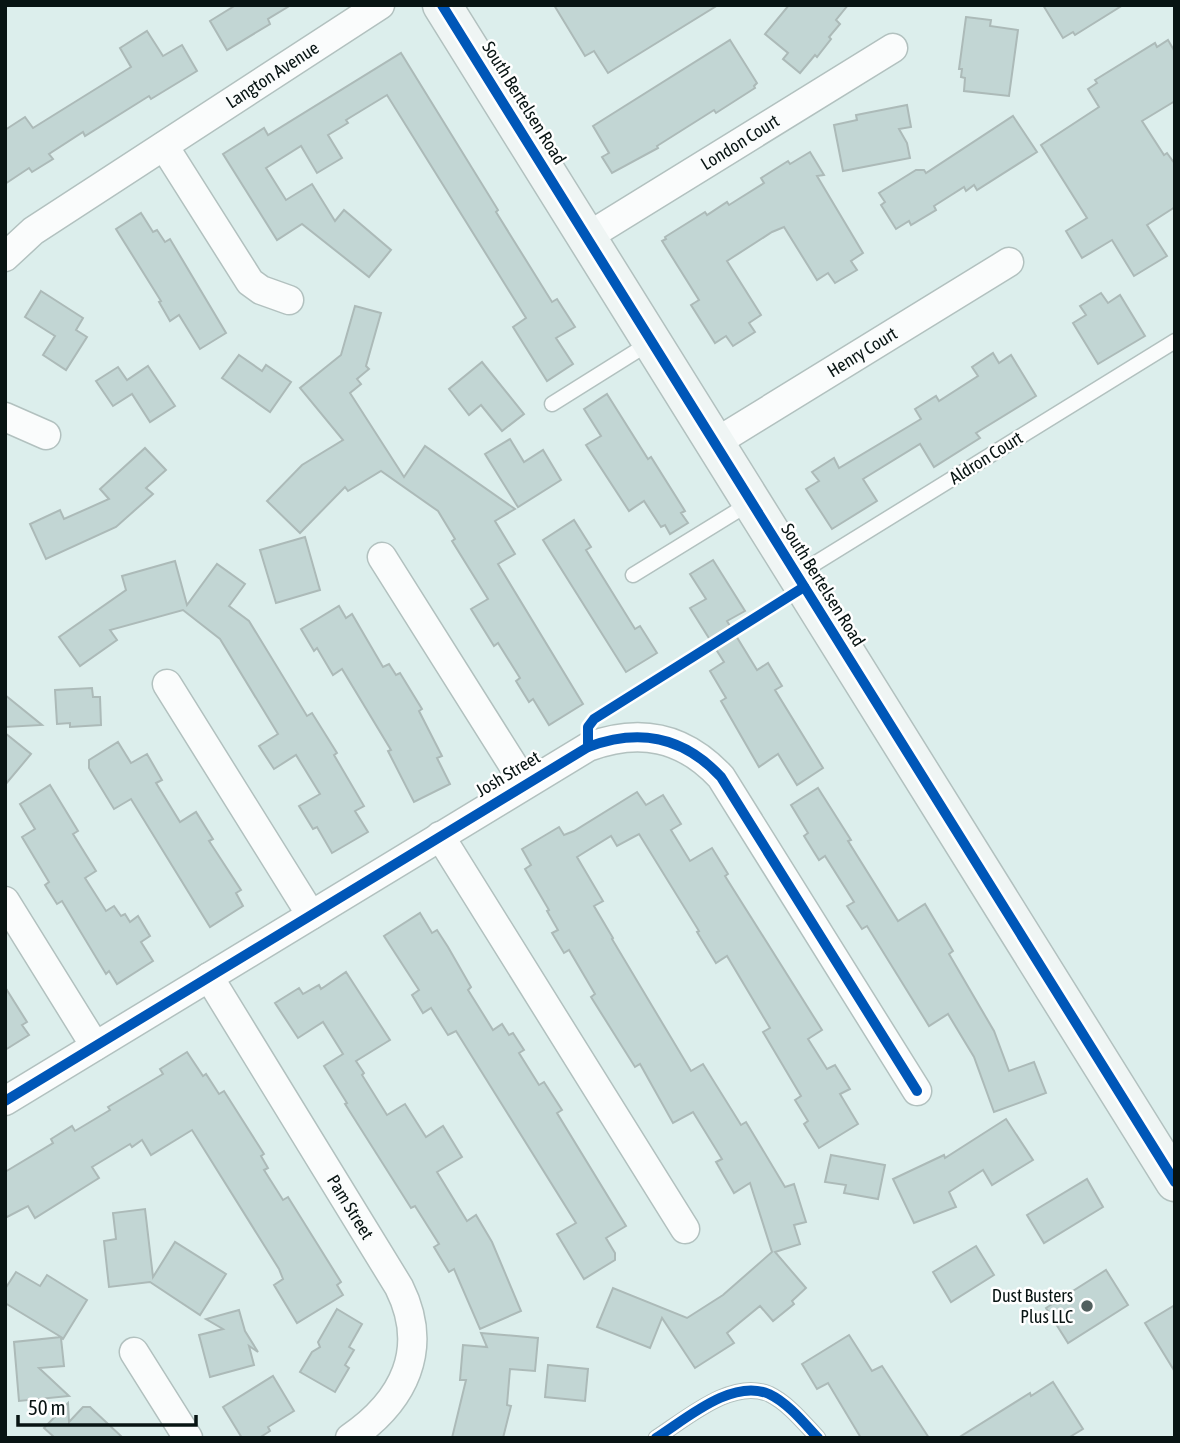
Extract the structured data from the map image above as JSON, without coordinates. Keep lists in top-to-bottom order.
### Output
{
  "streets": {
    "main road": ["South Bertelsen Road"],
    "street": [
      "Langton Avenue",
      "London Court",
      "Henry Court",
      "Josh Street",
      "Pam Street"
    ],
    "lane": ["Aldron Court"]
  },
  "crossings": [
    ["South Bertelsen Road", "London Court"],
    ["South Bertelsen Road", "Henry Court"],
    ["South Bertelsen Road", "Aldron Court"],
    ["Josh Street", "Pam Street"]
  ],
  "places": ["Dust Busters Plus LLC"],
  "scale_bar": "50 m"
}
